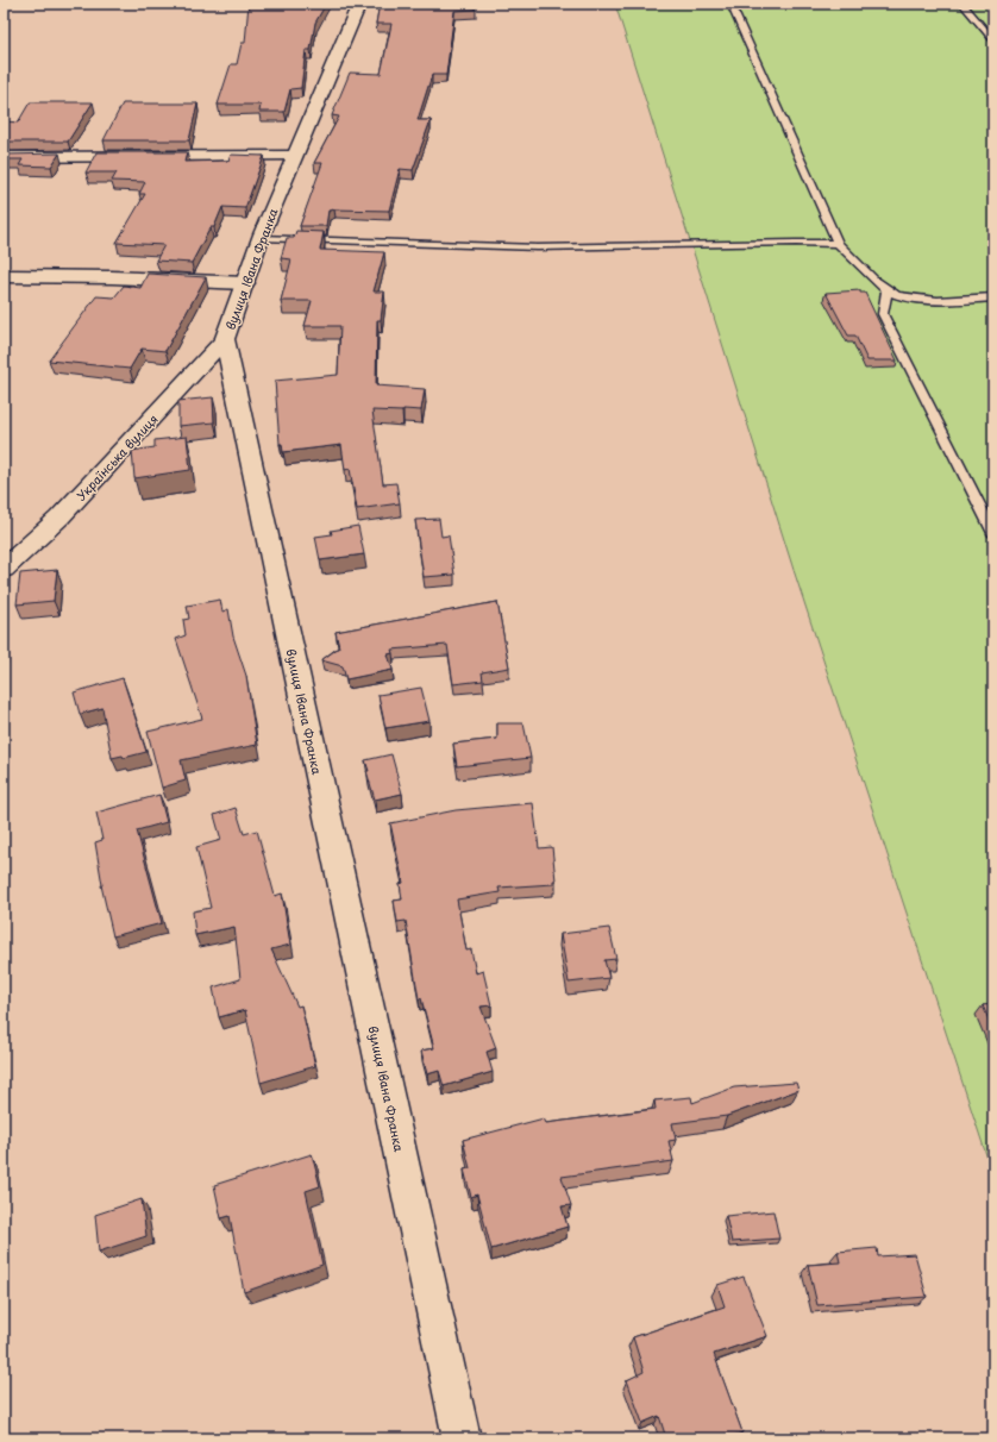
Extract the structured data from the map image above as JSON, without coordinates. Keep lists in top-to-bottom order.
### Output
{
  "streets": {
    "street": ["вулиця Івана Франка", "Українська вулиця"]
  },
  "crossings": [
    ["вулиця Івана Франка", "Українська вулиця"]
  ]
}
